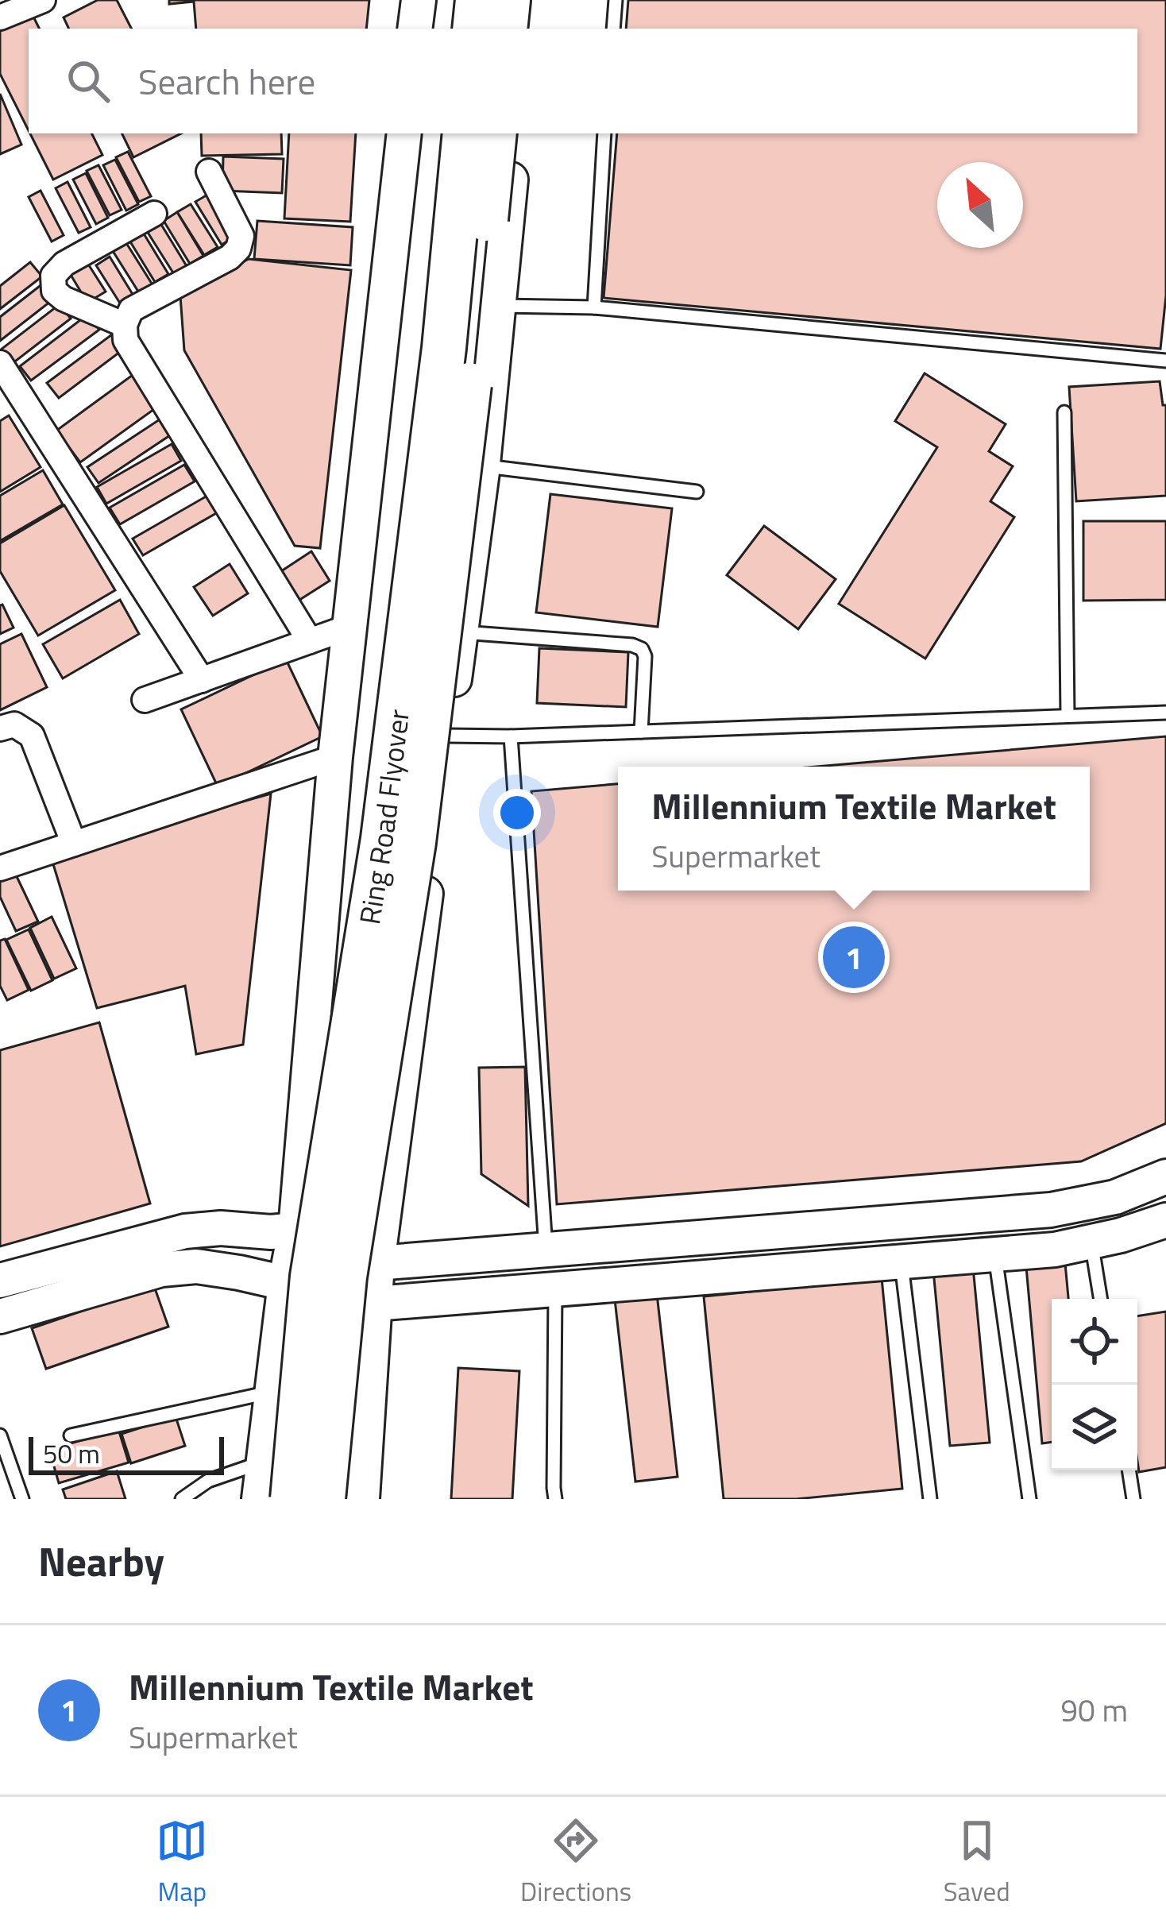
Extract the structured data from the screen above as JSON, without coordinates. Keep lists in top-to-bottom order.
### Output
{
  "streets": {
    "highway": ["Ring Road Flyover"]
  },
  "scale_bar": "50 m",
  "north": "top left",
  "page": {
    "search": "Search here",
    "popup": ["Millennium Textile Market", "Supermarket"],
    "pins": "1",
    "scale": "50 m",
    "heading": "Nearby",
    "list": [
      {
        "mark": "1",
        "name": "Millennium Textile Market",
        "note": "Supermarket",
        "value": "90 m"
      }
    ],
    "nav": ["Map", "Directions", "Saved"]
  }
}
